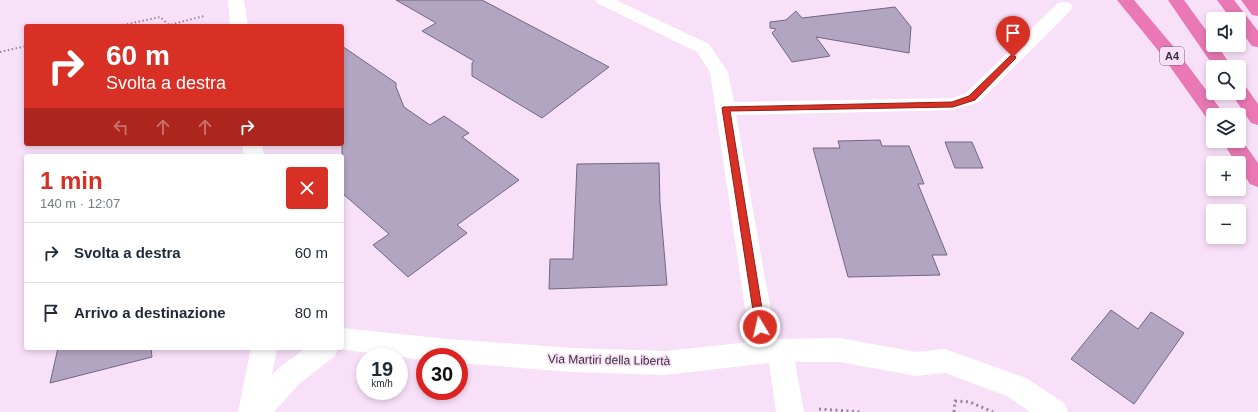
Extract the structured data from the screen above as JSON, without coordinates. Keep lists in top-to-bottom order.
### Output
{
  "streets": {
    "highway": ["A4"],
    "street": ["Via Martiri della Libertà"]
  },
  "page": {
    "map_buttons": ["+", "−"],
    "turn": ["60 m", "Svolta a destra"],
    "heading": ["1 min", "140 m · 12:07"],
    "list": [
      {
        "name": "Svolta a destra",
        "value": "60 m"
      },
      {
        "name": "Arrivo a destinazione",
        "value": "80 m"
      }
    ],
    "speed": "19 km/h",
    "limit": "30"
  }
}
